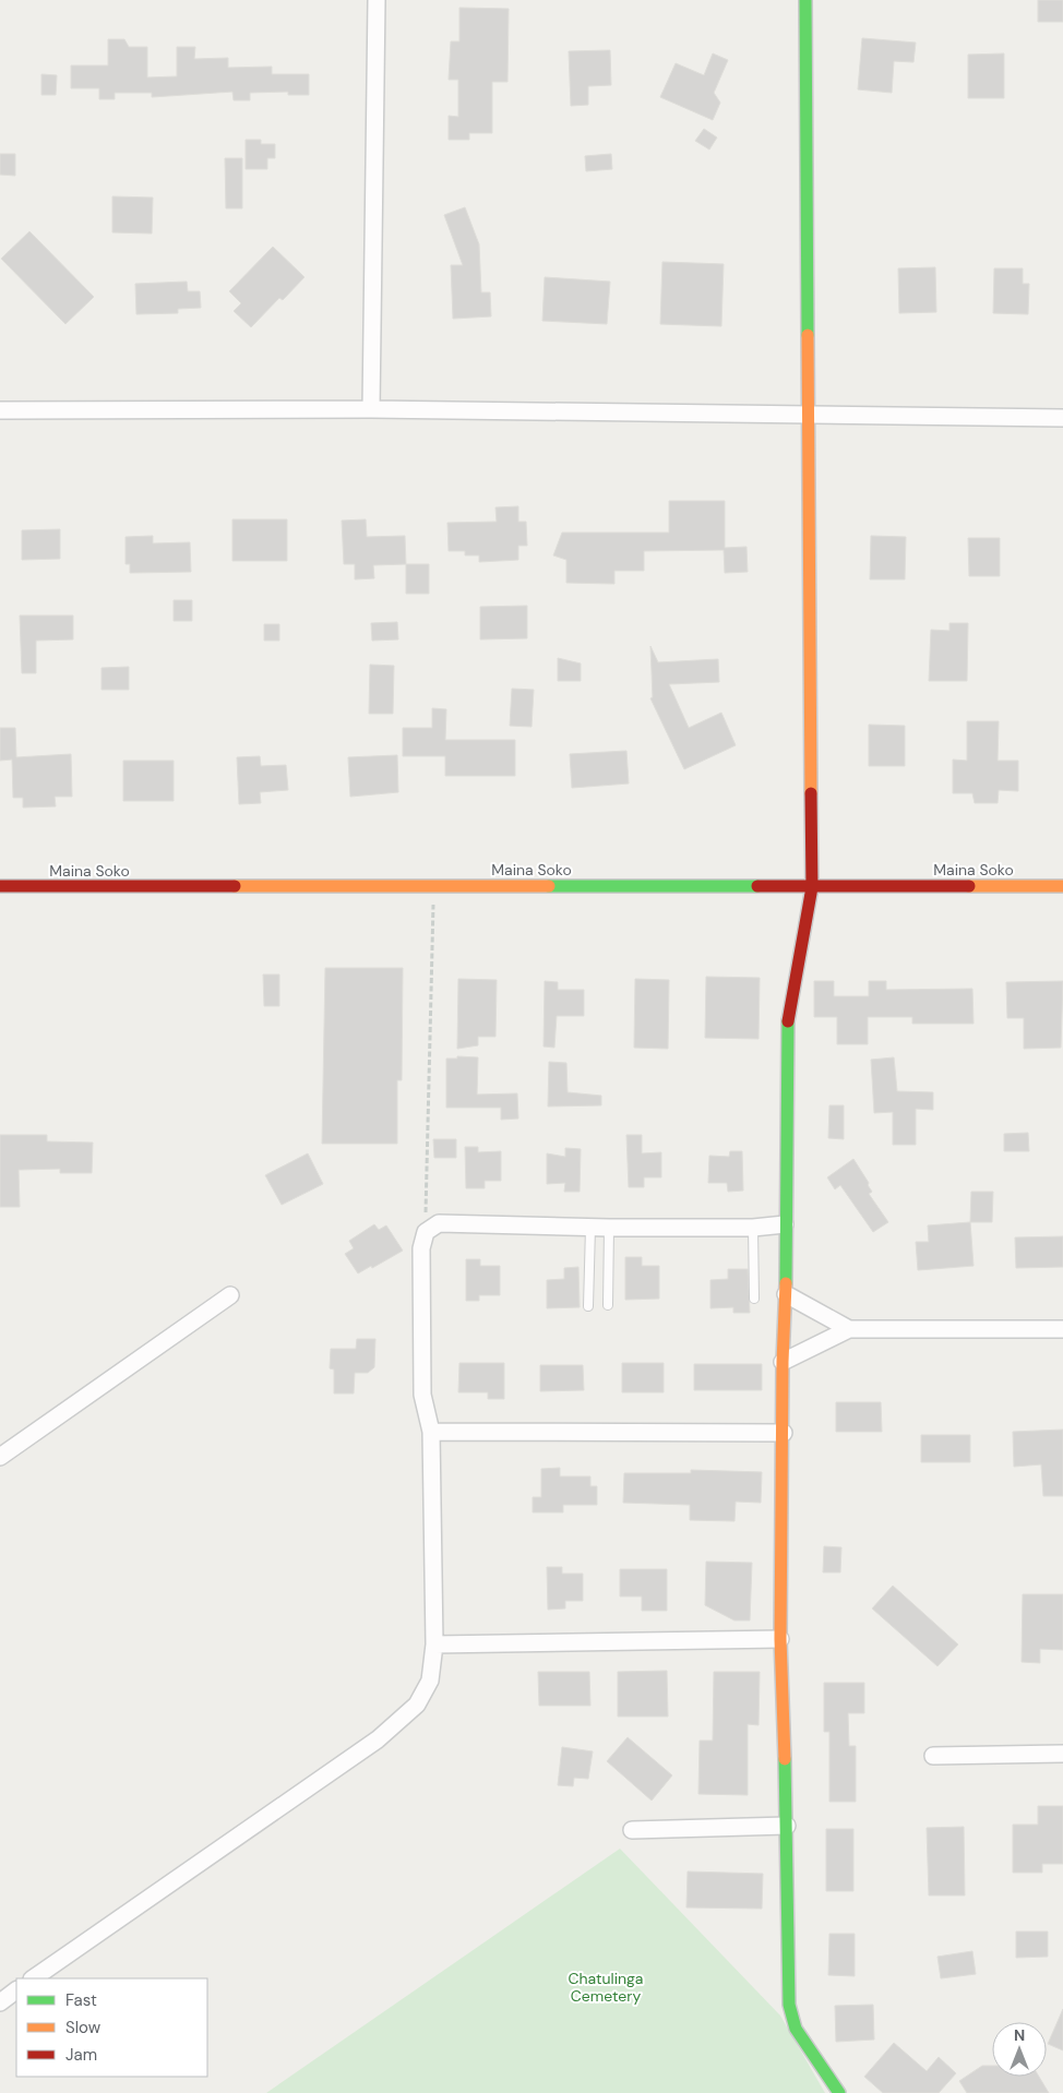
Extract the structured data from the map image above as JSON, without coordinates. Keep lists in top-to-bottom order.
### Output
{
  "streets": {
    "street": ["Maina Soko"]
  },
  "parks": ["Chatulinga Cemetery"],
  "legend": ["Fast", "Slow", "Jam"],
  "north": "top"
}
